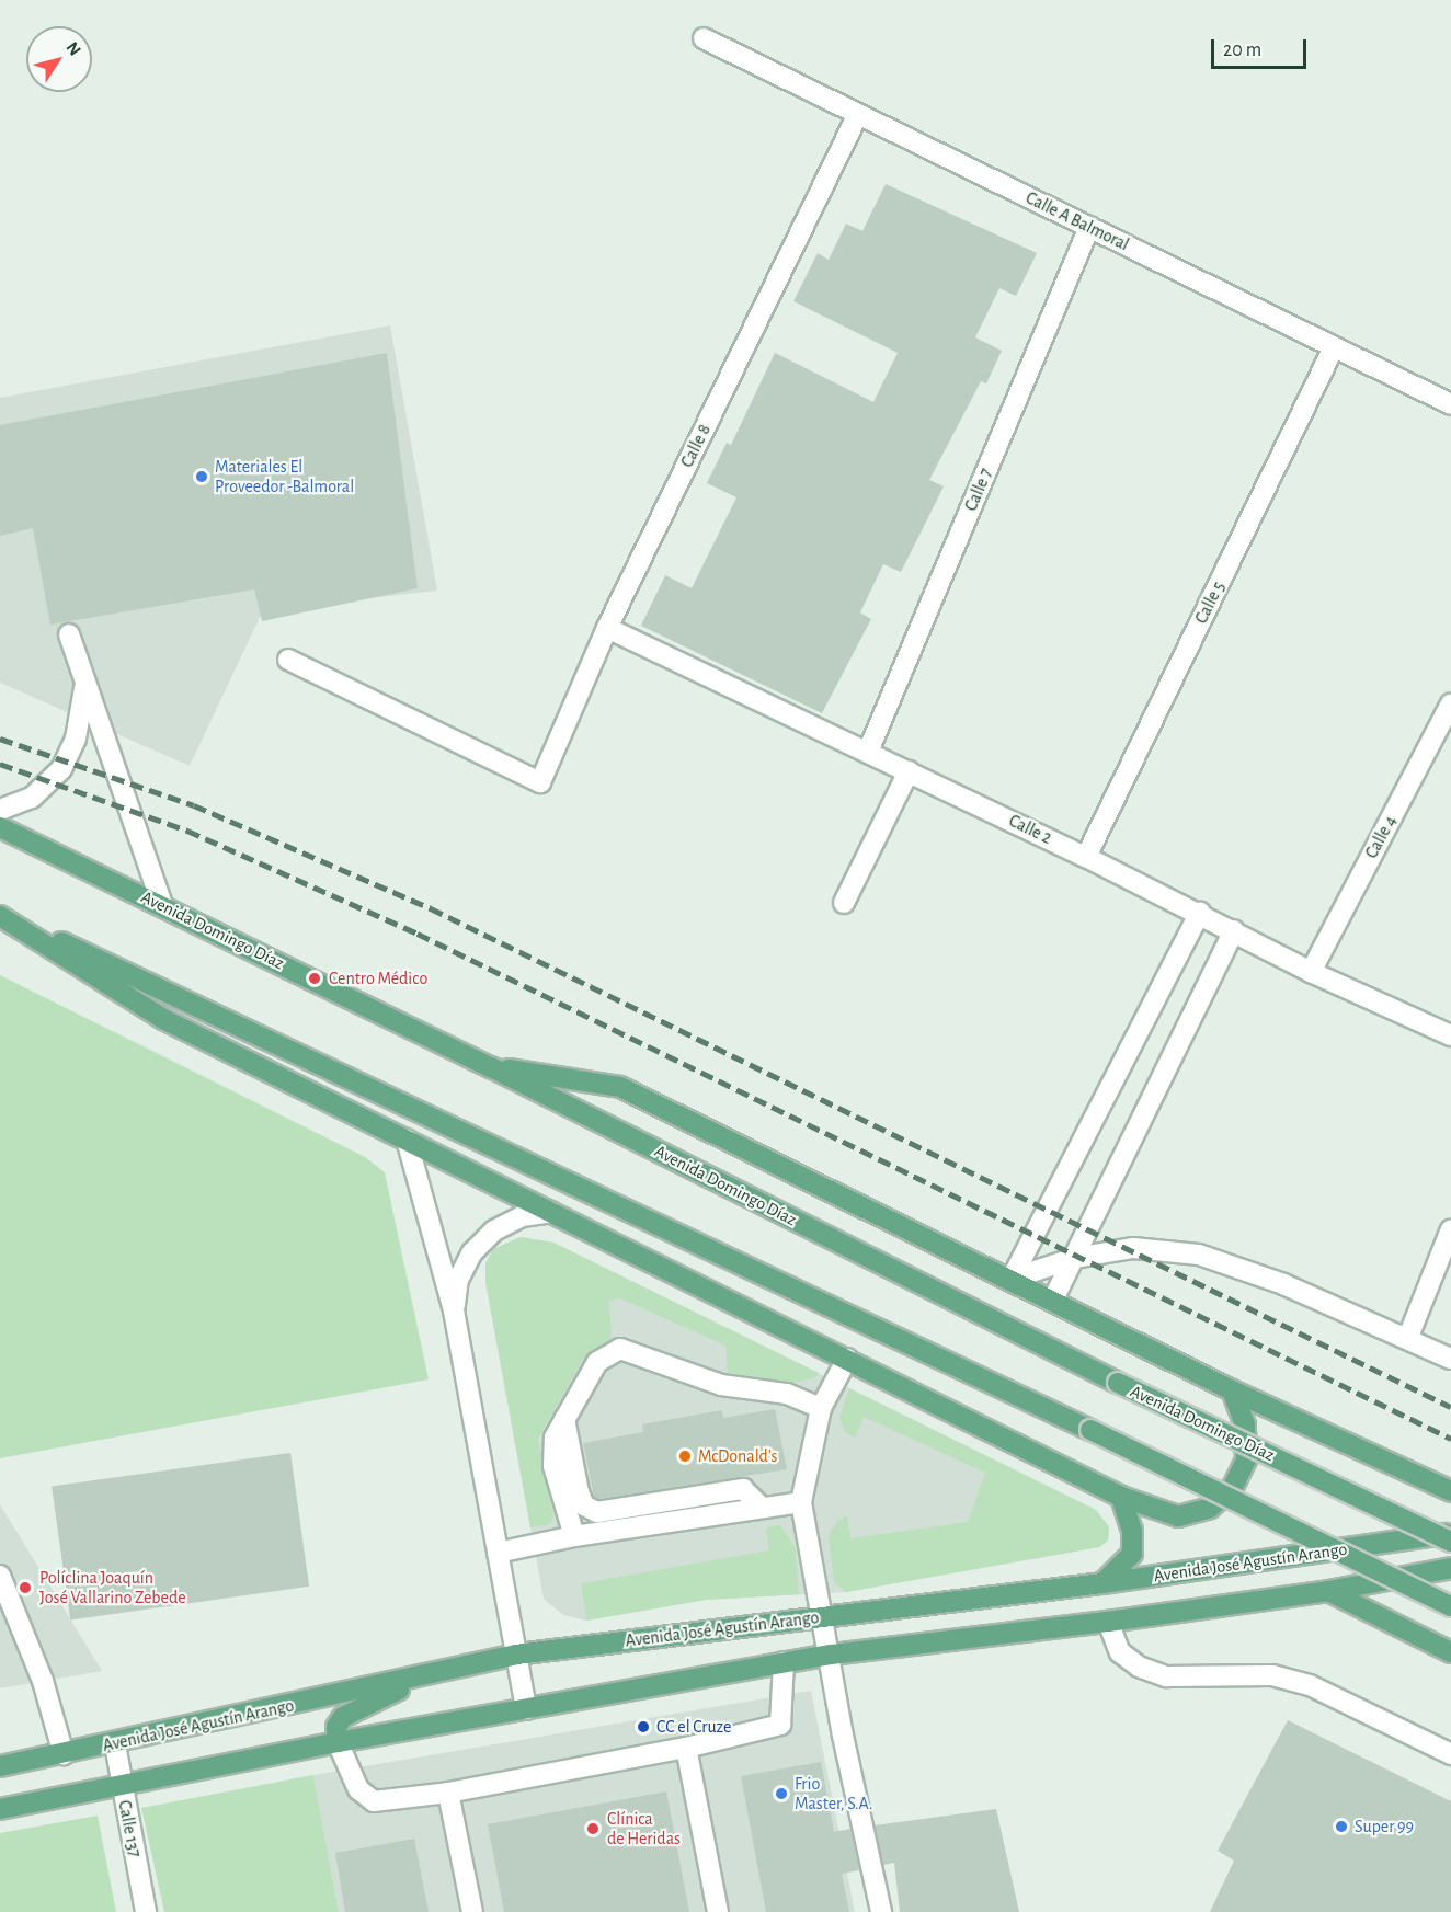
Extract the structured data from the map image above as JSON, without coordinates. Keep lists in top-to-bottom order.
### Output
{
  "streets": {
    "main road": ["Avenida Domingo Díaz", "Avenida José Agustín Arango"],
    "street": [
      "Calle A Balmoral",
      "Calle 8",
      "Calle 7",
      "Calle 5",
      "Calle 2",
      "Calle 4",
      "Calle 137"
    ]
  },
  "crossings": [
    ["Calle A Balmoral", "Calle 8"],
    ["Calle A Balmoral", "Calle 7"],
    ["Calle A Balmoral", "Calle 5"],
    ["Calle 8", "Calle 2"],
    ["Calle 7", "Calle 2"],
    ["Calle 5", "Calle 2"],
    ["Calle 2", "Calle 4"],
    ["Avenida José Agustín Arango", "Calle 137"]
  ],
  "places": [
    "Materiales El Proveedor -Balmoral",
    "Centro Médico",
    "McDonald's",
    "Políclina Joaquín José Vallarino Zebede",
    "CC el Cruze",
    "Frio Master, S.A.",
    "Super 99",
    "Clínica de Heridas"
  ],
  "scale_bar": "20 m",
  "north": "top right"
}
